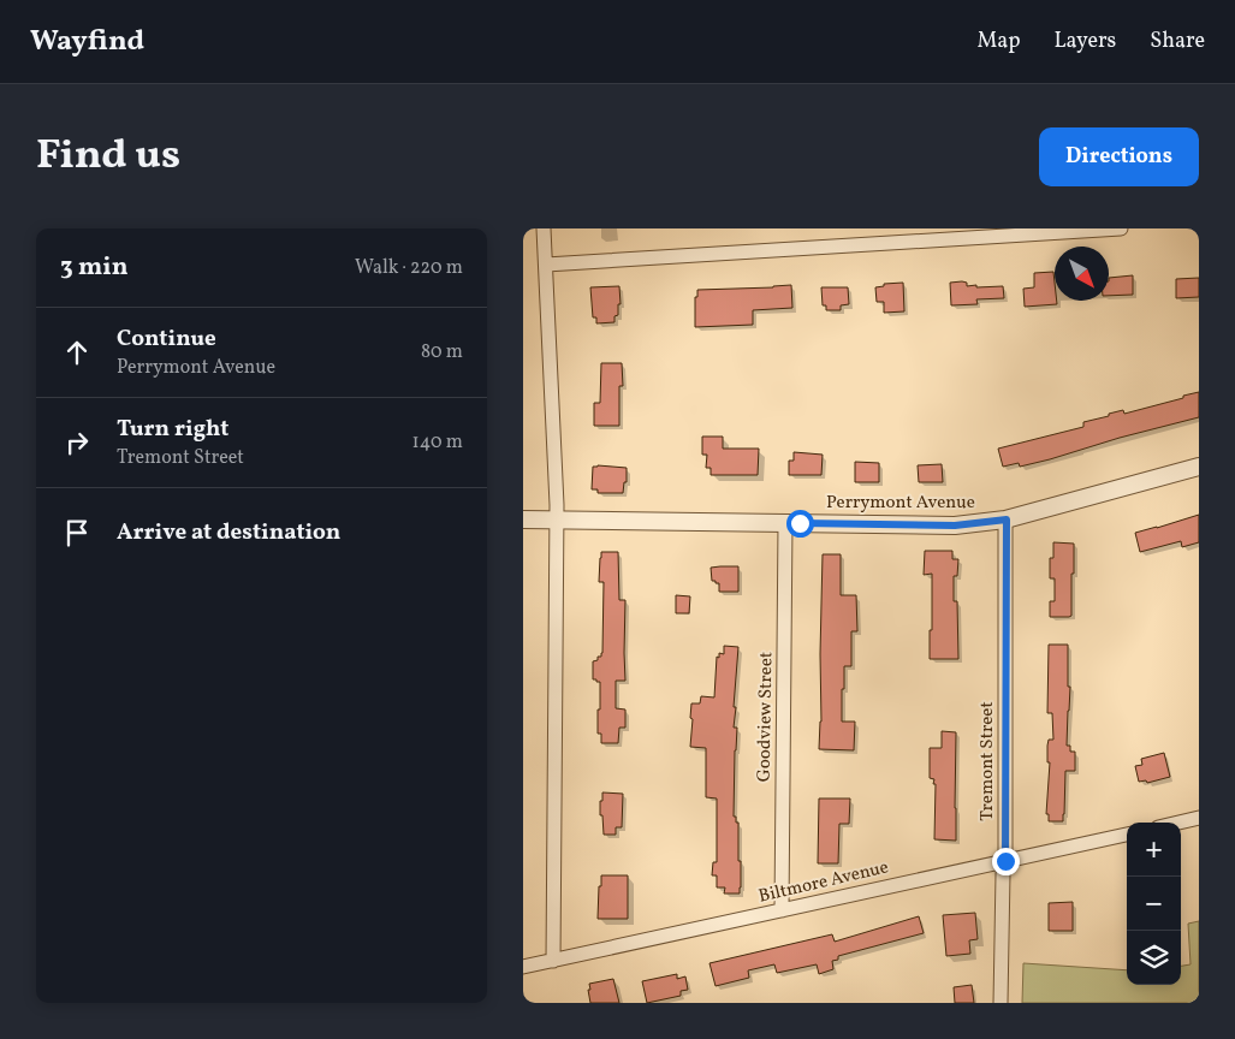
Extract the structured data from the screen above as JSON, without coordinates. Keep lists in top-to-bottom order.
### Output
{
  "streets": {
    "street": [
      "Perrymont Avenue",
      "Goodview Street",
      "Tremont Street",
      "Biltmore Avenue"
    ]
  },
  "crossings": [
    ["Perrymont Avenue", "Goodview Street"],
    ["Perrymont Avenue", "Tremont Street"],
    ["Goodview Street", "Biltmore Avenue"],
    ["Tremont Street", "Biltmore Avenue"]
  ],
  "north": "bottom right",
  "page": {
    "header": "Wayfind",
    "nav": ["Map", "Layers", "Share"],
    "title": "Find us",
    "buttons": "Directions",
    "heading": ["3 min", "Walk · 220 m"],
    "list": [
      ["Continue", "Perrymont Avenue", "80 m"],
      ["Turn right", "Tremont Street", "140 m"],
      "Arrive at destination"
    ],
    "map_buttons": ["+", "−"]
  }
}
